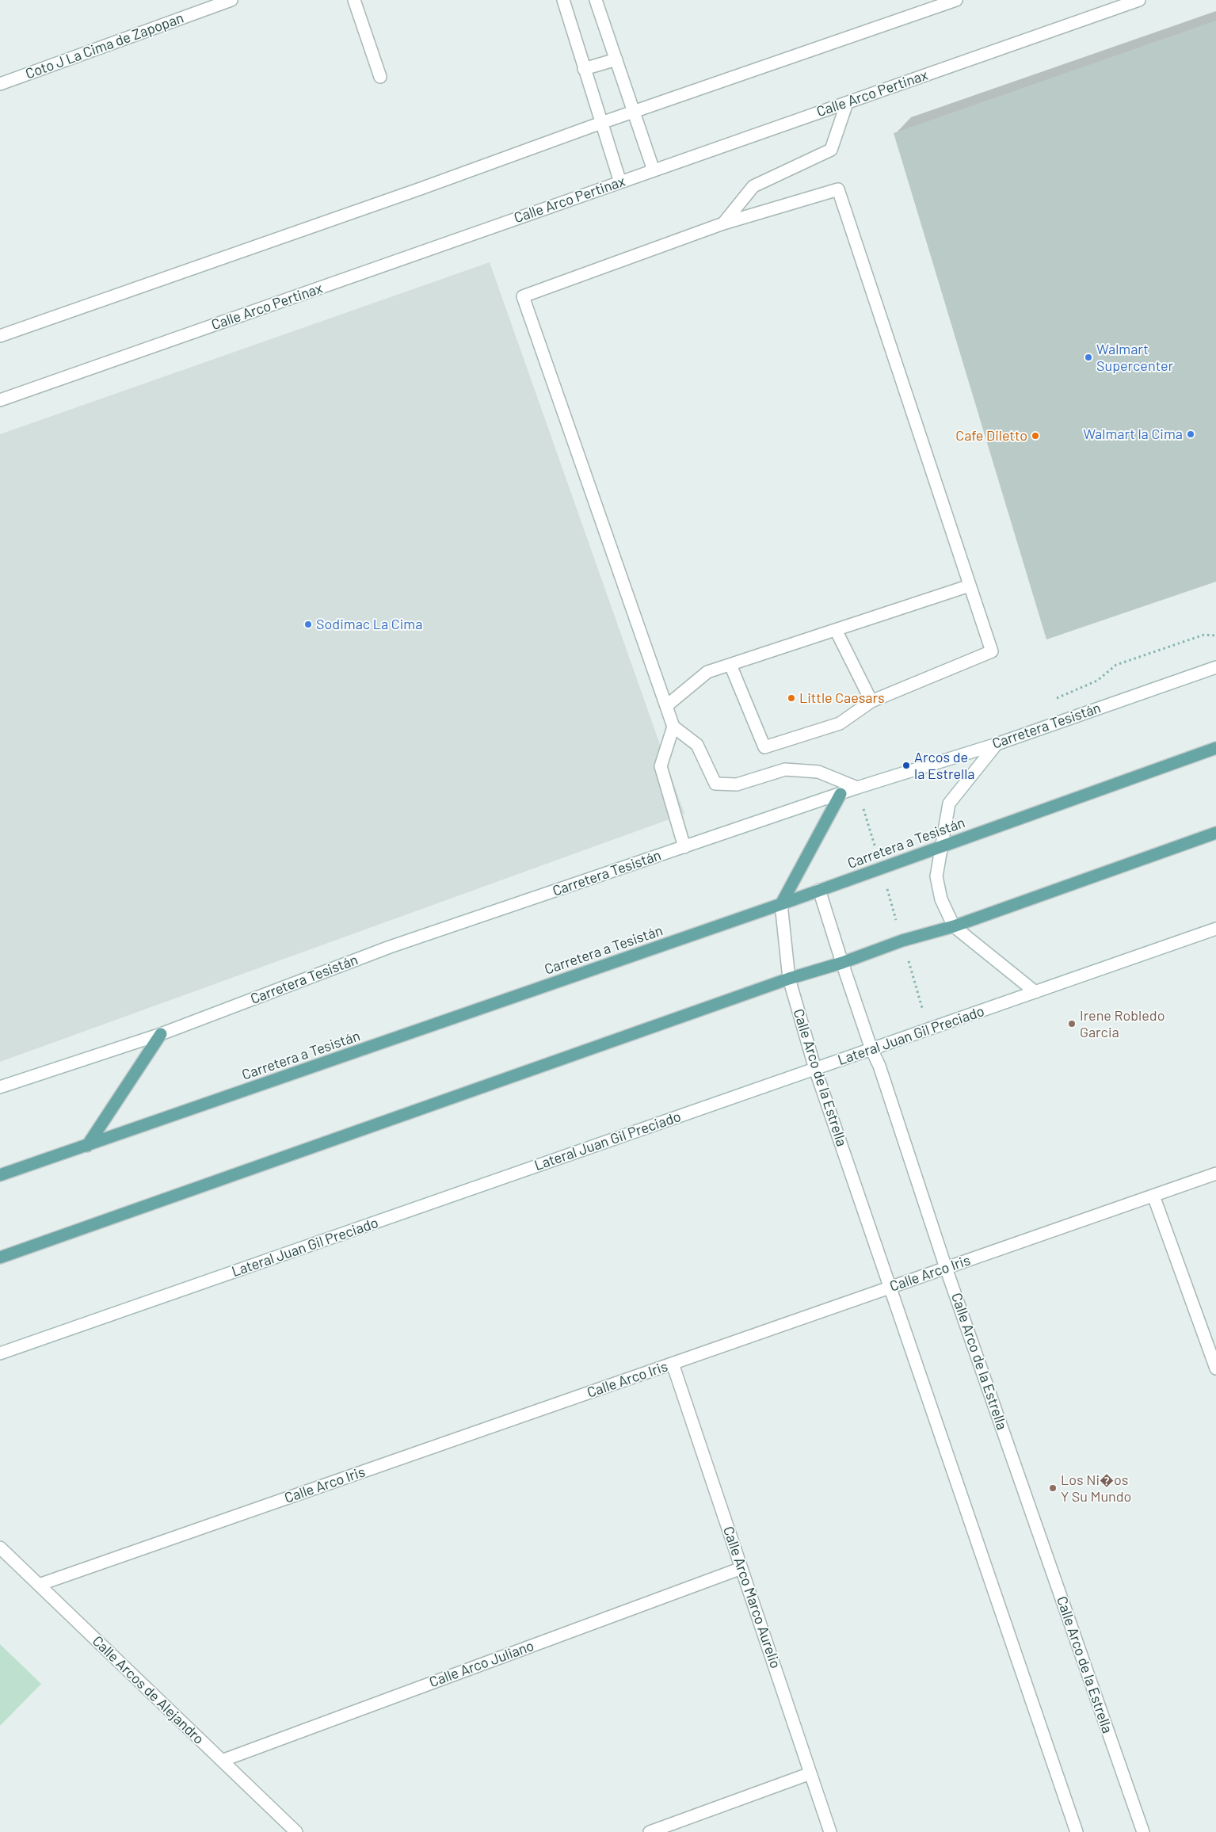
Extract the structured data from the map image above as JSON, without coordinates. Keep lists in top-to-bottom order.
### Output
{
  "streets": {
    "main road": ["Carretera a Tesistán"],
    "street": [
      "Coto J La Cima de Zapopan",
      "Calle Arco Pertinax",
      "Carretera Tesistán",
      "Lateral Juan Gil Preciado",
      "Calle Arco de la Estrella",
      "Calle Arco Iris",
      "Calle Arco Marco Aurelio",
      "Calle Arco Juliano",
      "Calle Arcos de Alejandro"
    ]
  },
  "crossings": [
    ["Carretera a Tesistán", "Calle Arco de la Estrella"],
    ["Lateral Juan Gil Preciado", "Calle Arco de la Estrella"],
    ["Calle Arco de la Estrella", "Calle Arco Iris"],
    ["Calle Arco Iris", "Calle Arco Marco Aurelio"],
    ["Calle Arco Iris", "Calle Arcos de Alejandro"],
    ["Calle Arco Marco Aurelio", "Calle Arco Juliano"],
    ["Calle Arco Juliano", "Calle Arcos de Alejandro"]
  ],
  "places": [
    "Walmart Supercenter",
    "Walmart la Cima",
    "Cafe Diletto",
    "Sodimac La Cima",
    "Little Caesars",
    "Arcos de la Estrella",
    "Irene Robledo Garcia",
    "Los Ni�os Y Su Mundo"
  ]
}
